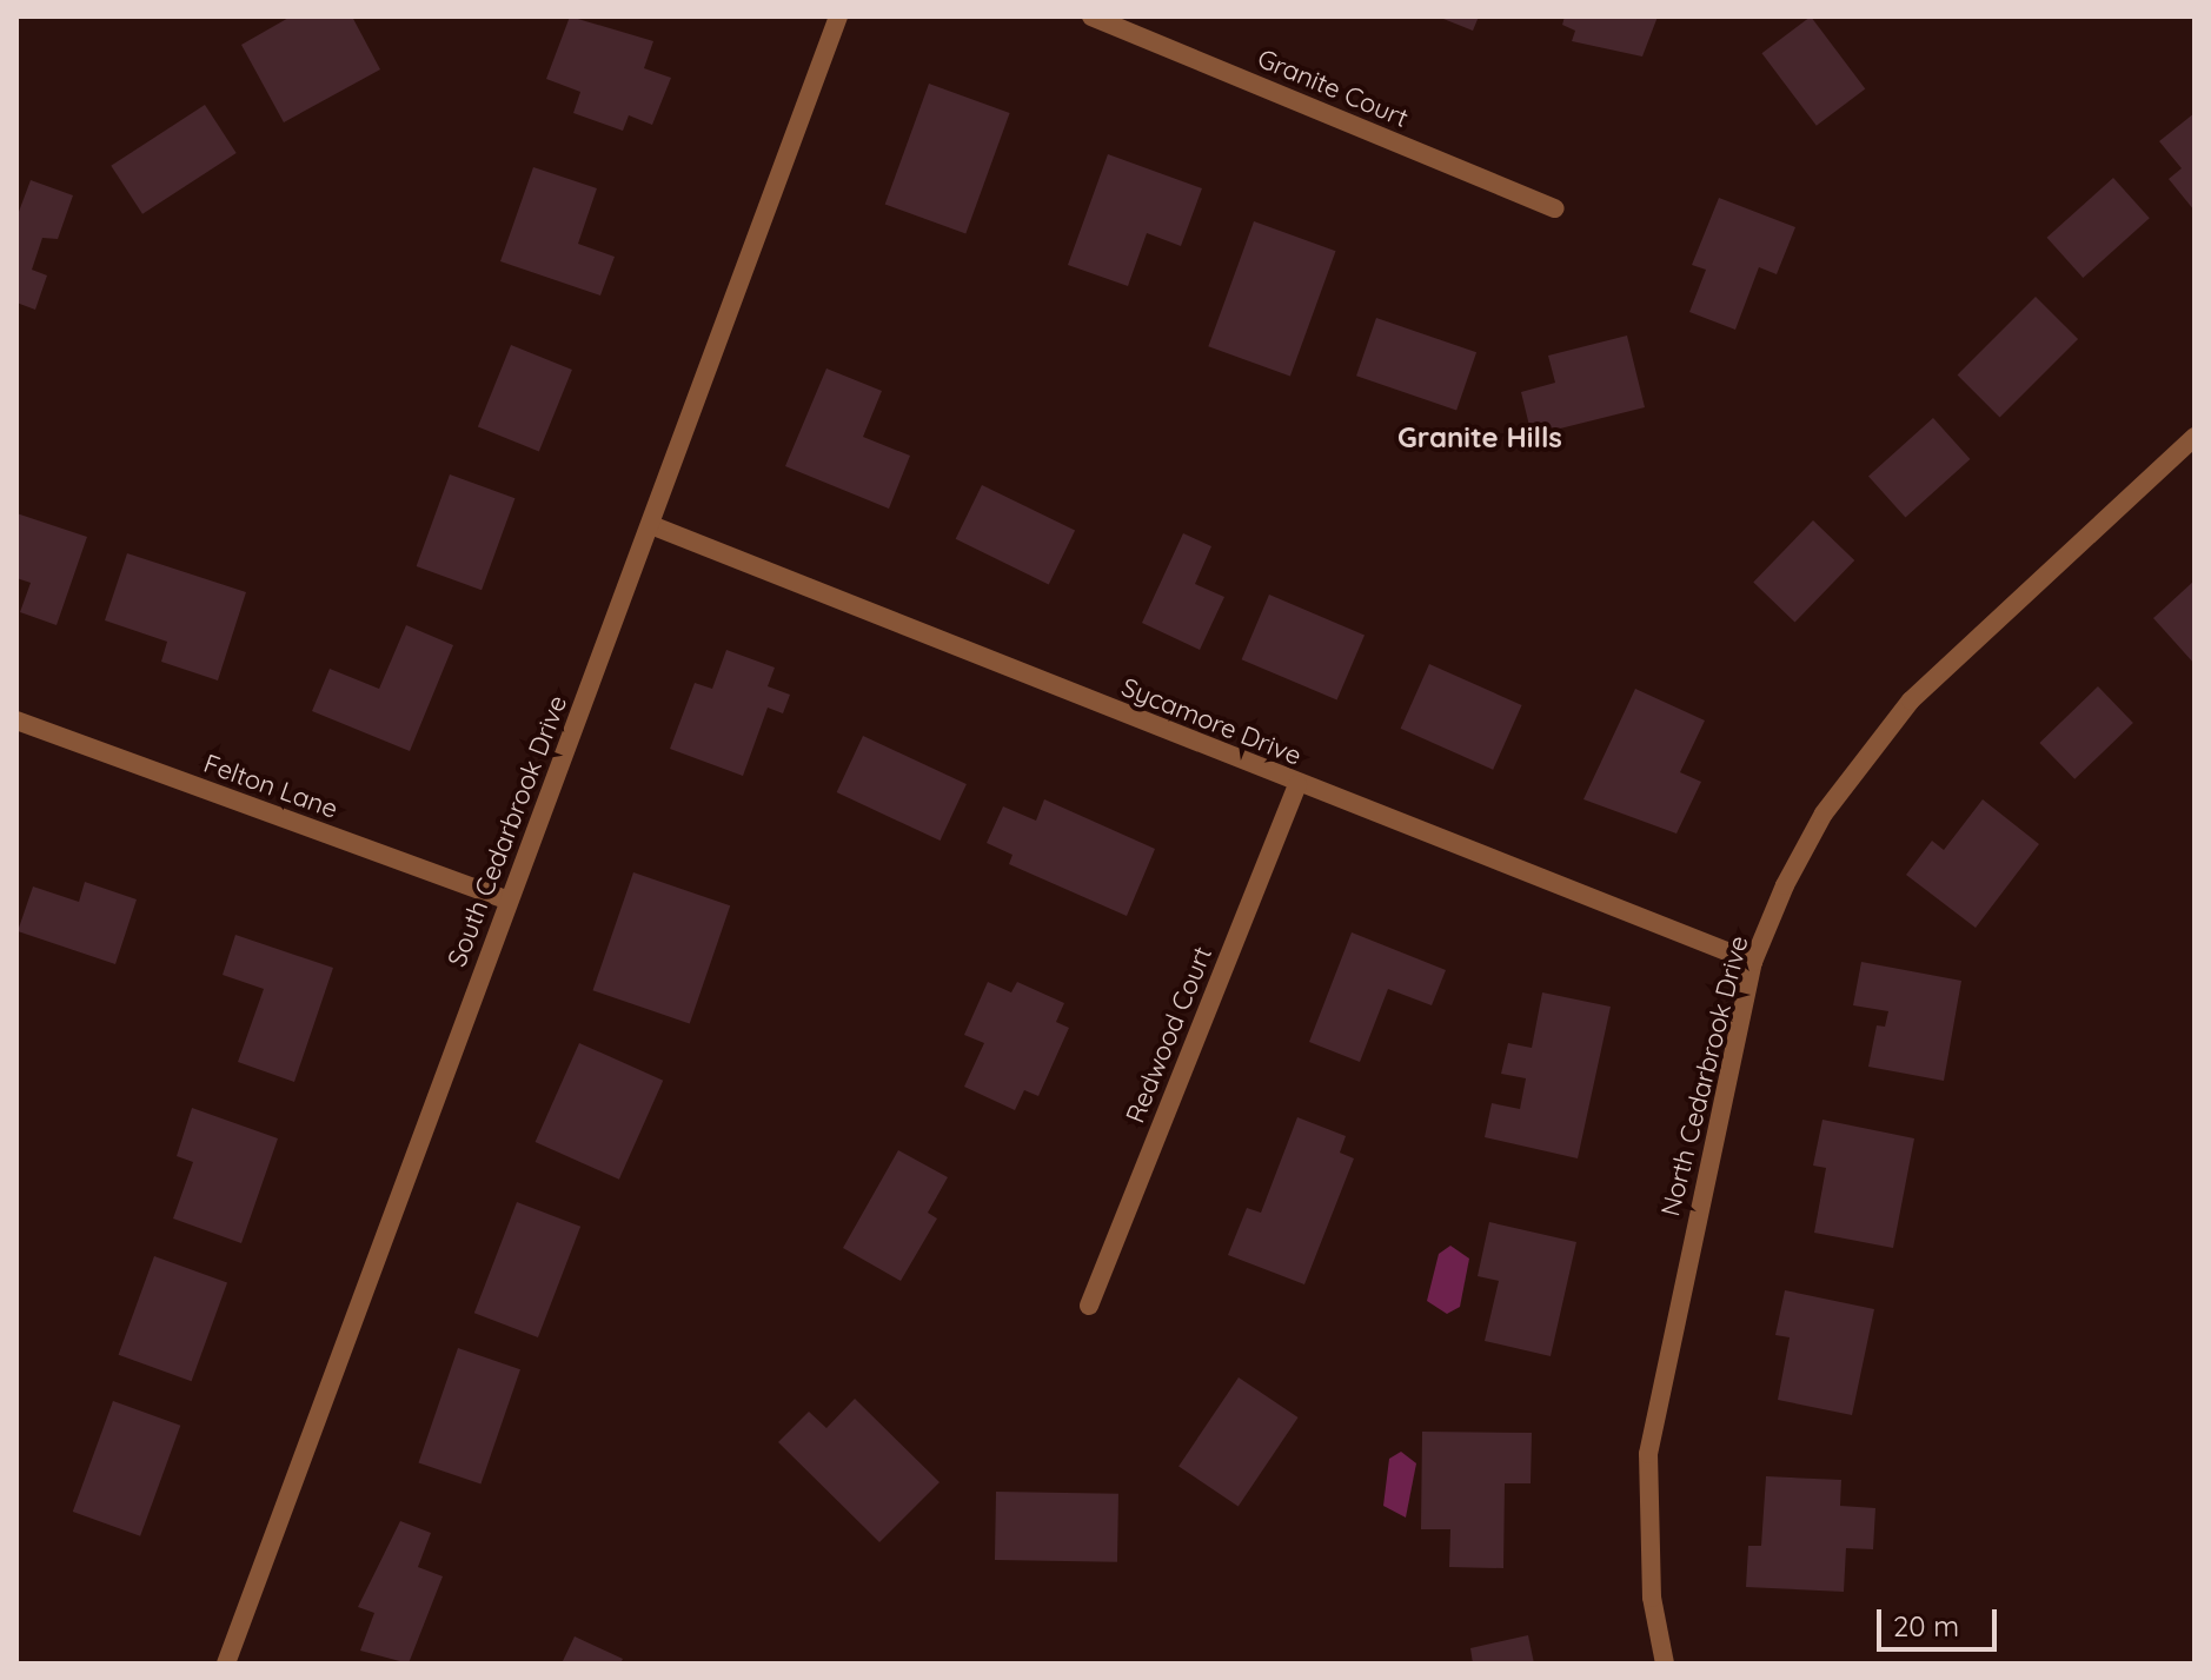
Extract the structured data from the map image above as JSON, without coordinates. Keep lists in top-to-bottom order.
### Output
{
  "streets": {
    "street": [
      "Granite Court",
      "Sycamore Drive",
      "Felton Lane",
      "South Cedarbrook Drive",
      "Redwood Court",
      "North Cedarbrook Drive"
    ]
  },
  "crossings": [
    ["Sycamore Drive", "South Cedarbrook Drive"],
    ["Sycamore Drive", "Redwood Court"],
    ["Sycamore Drive", "North Cedarbrook Drive"],
    ["Felton Lane", "South Cedarbrook Drive"]
  ],
  "districts": ["Granite Hills"],
  "scale_bar": "20 m"
}
